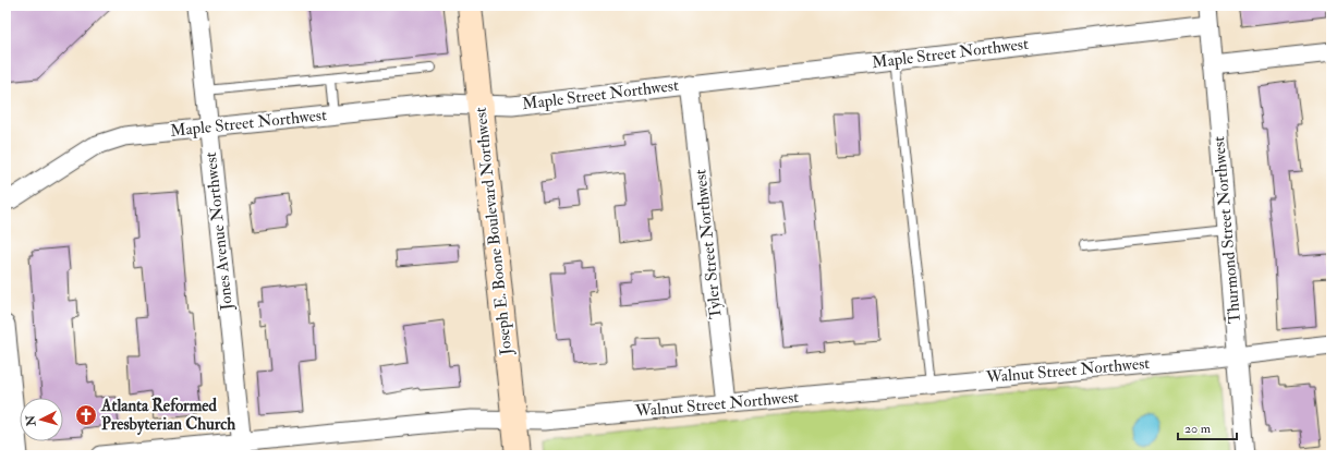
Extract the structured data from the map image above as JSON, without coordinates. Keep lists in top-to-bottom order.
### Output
{
  "streets": {
    "main road": ["Joseph E. Boone Boulevard Northwest"],
    "street": [
      "Maple Street Northwest",
      "Thurmond Street Northwest",
      "Jones Avenue Northwest",
      "Tyler Street Northwest",
      "Walnut Street Northwest"
    ]
  },
  "crossings": [
    ["Maple Street Northwest", "Thurmond Street Northwest"],
    ["Maple Street Northwest", "Jones Avenue Northwest"],
    ["Maple Street Northwest", "Joseph E. Boone Boulevard Northwest"],
    ["Maple Street Northwest", "Tyler Street Northwest"],
    ["Thurmond Street Northwest", "Walnut Street Northwest"],
    ["Jones Avenue Northwest", "Walnut Street Northwest"],
    ["Joseph E. Boone Boulevard Northwest", "Walnut Street Northwest"],
    ["Tyler Street Northwest", "Walnut Street Northwest"]
  ],
  "places": {
    "church": ["Atlanta Reformed Presbyterian Church"]
  },
  "scale_bar": "20 m",
  "north": "left"
}
